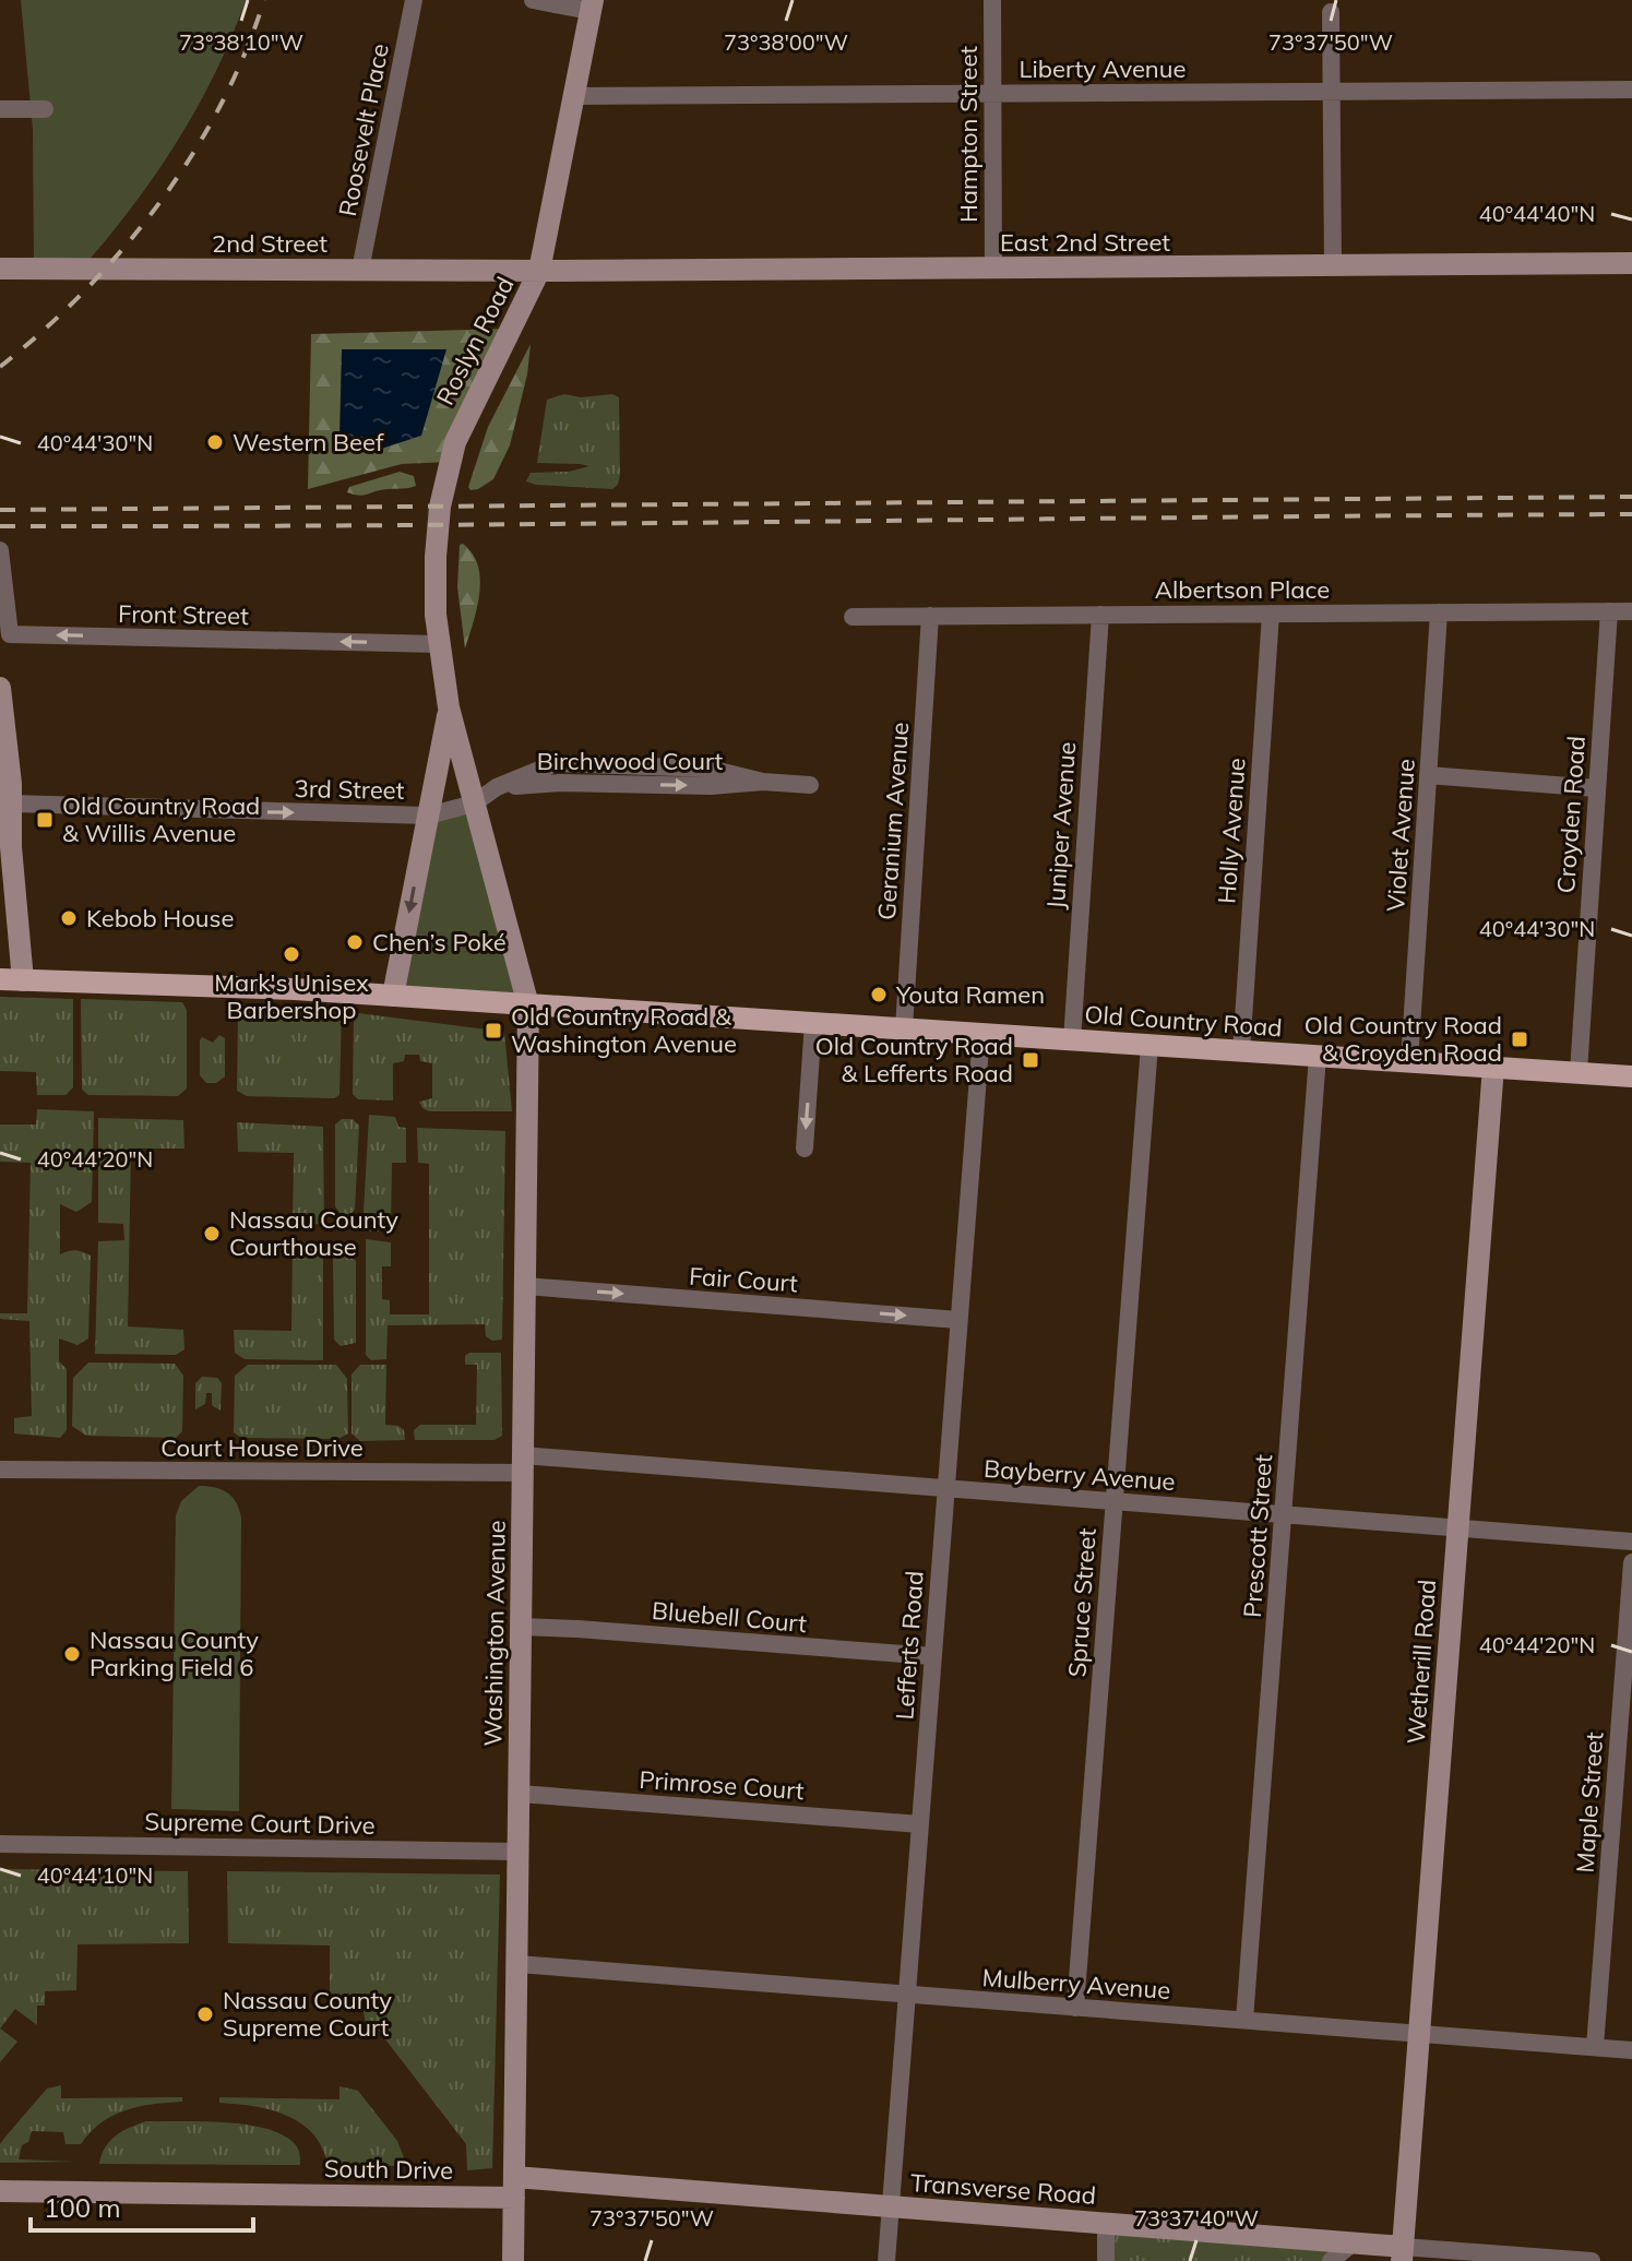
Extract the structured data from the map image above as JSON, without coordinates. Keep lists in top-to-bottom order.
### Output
{
  "streets": {
    "main road": ["Old Country Road"],
    "street": [
      "Liberty Avenue",
      "Roosevelt Place",
      "Hampton Street",
      "East 2nd Street",
      "2nd Street",
      "Roslyn Road",
      "Albertson Place",
      "Front Street",
      "Birchwood Court",
      "3rd Street",
      "Croyden Road",
      "Geranium Avenue",
      "Juniper Avenue",
      "Holly Avenue",
      "Violet Avenue",
      "Fair Court",
      "Court House Drive",
      "Bayberry Avenue",
      "Prescott Street",
      "Spruce Street",
      "Bluebell Court",
      "Washington Avenue",
      "Lefferts Road",
      "Wetherill Road",
      "Primrose Court",
      "Maple Street",
      "Supreme Court Drive",
      "Mulberry Avenue",
      "South Drive",
      "Transverse Road"
    ]
  },
  "crossings": [
    ["Liberty Avenue", "Hampton Street"],
    ["Liberty Avenue", "Roslyn Road"],
    ["Roosevelt Place", "2nd Street"],
    ["Hampton Street", "East 2nd Street"],
    ["East 2nd Street", "2nd Street"],
    ["East 2nd Street", "Roslyn Road"],
    ["2nd Street", "Roslyn Road"],
    ["Roslyn Road", "Front Street"],
    ["Roslyn Road", "Birchwood Court"],
    ["Roslyn Road", "3rd Street"],
    ["Roslyn Road", "Old Country Road"],
    ["Roslyn Road", "Washington Avenue"],
    ["Albertson Place", "Croyden Road"],
    ["Albertson Place", "Geranium Avenue"],
    ["Albertson Place", "Juniper Avenue"],
    ["Albertson Place", "Holly Avenue"],
    ["Albertson Place", "Violet Avenue"],
    ["Birchwood Court", "3rd Street"],
    ["Croyden Road", "Old Country Road"],
    ["Geranium Avenue", "Old Country Road"],
    ["Juniper Avenue", "Old Country Road"],
    ["Holly Avenue", "Old Country Road"],
    ["Violet Avenue", "Old Country Road"],
    ["Old Country Road", "Prescott Street"],
    ["Old Country Road", "Spruce Street"],
    ["Old Country Road", "Washington Avenue"],
    ["Old Country Road", "Lefferts Road"],
    ["Old Country Road", "Wetherill Road"],
    ["Fair Court", "Washington Avenue"],
    ["Fair Court", "Lefferts Road"],
    ["Court House Drive", "Bayberry Avenue"],
    ["Court House Drive", "Washington Avenue"],
    ["Bayberry Avenue", "Prescott Street"],
    ["Bayberry Avenue", "Spruce Street"],
    ["Bayberry Avenue", "Washington Avenue"],
    ["Bayberry Avenue", "Lefferts Road"],
    ["Bayberry Avenue", "Wetherill Road"],
    ["Prescott Street", "Mulberry Avenue"],
    ["Spruce Street", "Mulberry Avenue"],
    ["Bluebell Court", "Washington Avenue"],
    ["Bluebell Court", "Lefferts Road"],
    ["Washington Avenue", "Primrose Court"],
    ["Washington Avenue", "Supreme Court Drive"],
    ["Washington Avenue", "Mulberry Avenue"],
    ["Washington Avenue", "South Drive"],
    ["Washington Avenue", "Transverse Road"],
    ["Lefferts Road", "Primrose Court"],
    ["Lefferts Road", "Mulberry Avenue"],
    ["Lefferts Road", "Transverse Road"],
    ["Wetherill Road", "Mulberry Avenue"],
    ["Wetherill Road", "Transverse Road"],
    ["Maple Street", "Mulberry Avenue"],
    ["South Drive", "Transverse Road"]
  ],
  "one_way": ["Front Street", "3rd Street", "Fair Court"],
  "places": {
    "other": [
      "Western Beef",
      "Kebob House",
      "Chen’s Poké",
      "Mark's Unisex Barbershop",
      "Youta Ramen",
      "Nassau County Courthouse",
      "Nassau County Parking Field 6",
      "Nassau County Supreme Court"
    ],
    "transit": [
      "Old Country Road & Willis Avenue",
      "Old Country Road & Washington Avenue",
      "Old Country Road & Croyden Road",
      "Old Country Road & Lefferts Road"
    ]
  },
  "scale_bar": "100 m",
  "coordinates": [
    "73°38'10\"W",
    "73°38'00\"W",
    "73°37'50\"W",
    "40°44'40\"N",
    "40°44'30\"N",
    "40°44'20\"N",
    "40°44'10\"N",
    "73°37'40\"W"
  ]
}
